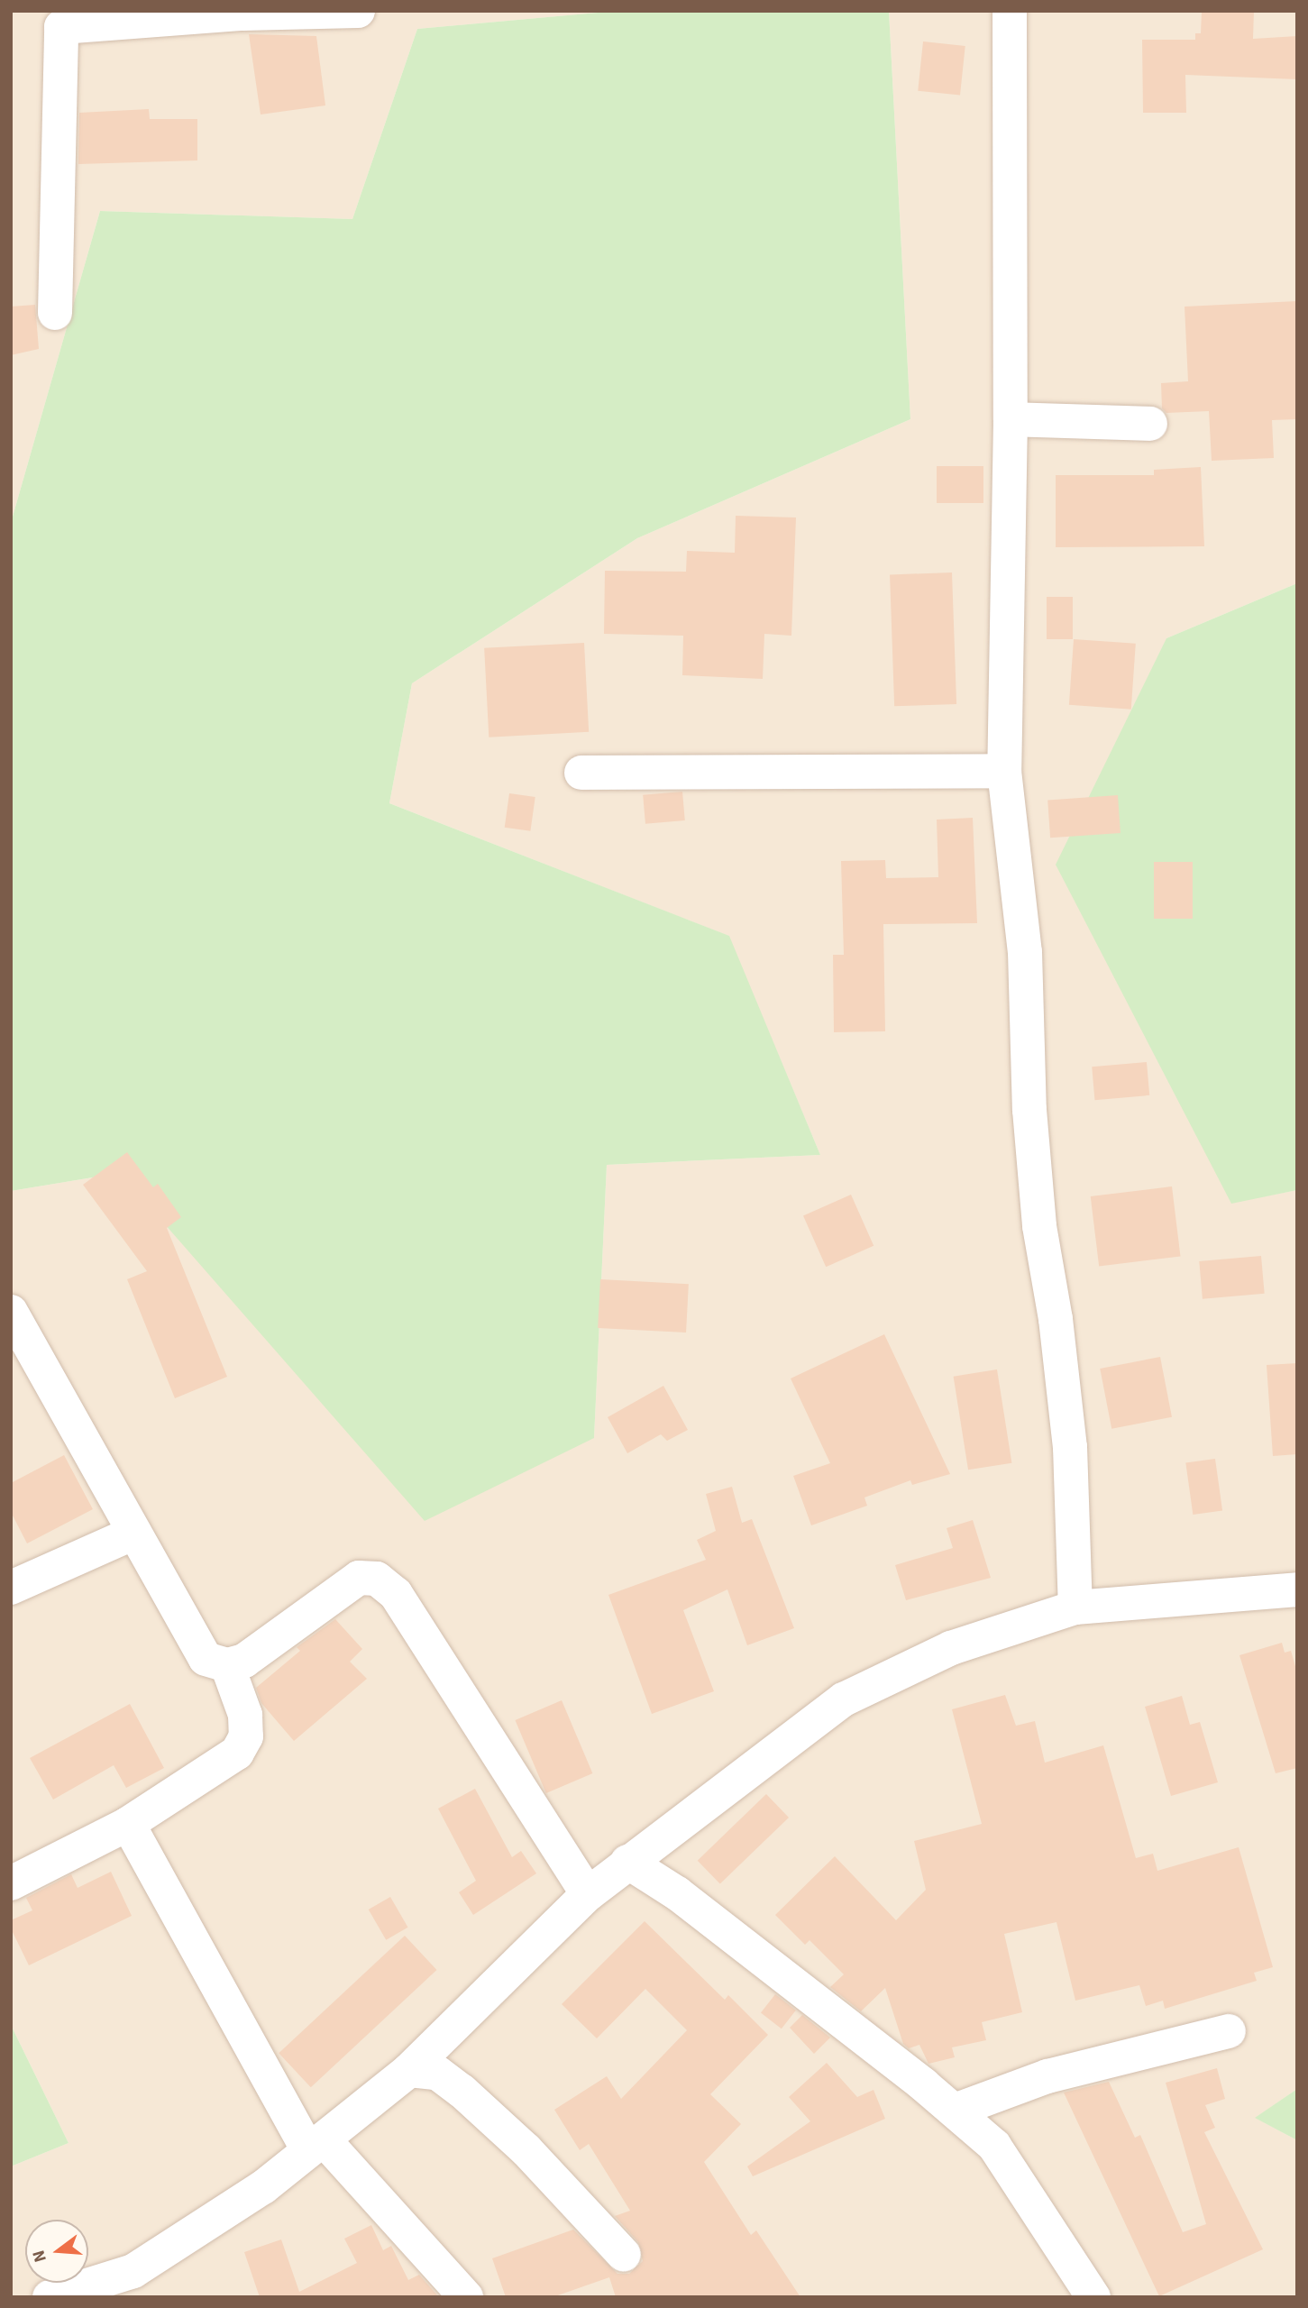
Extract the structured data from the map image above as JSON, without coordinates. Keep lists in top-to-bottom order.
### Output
{
  "north": "left"
}
